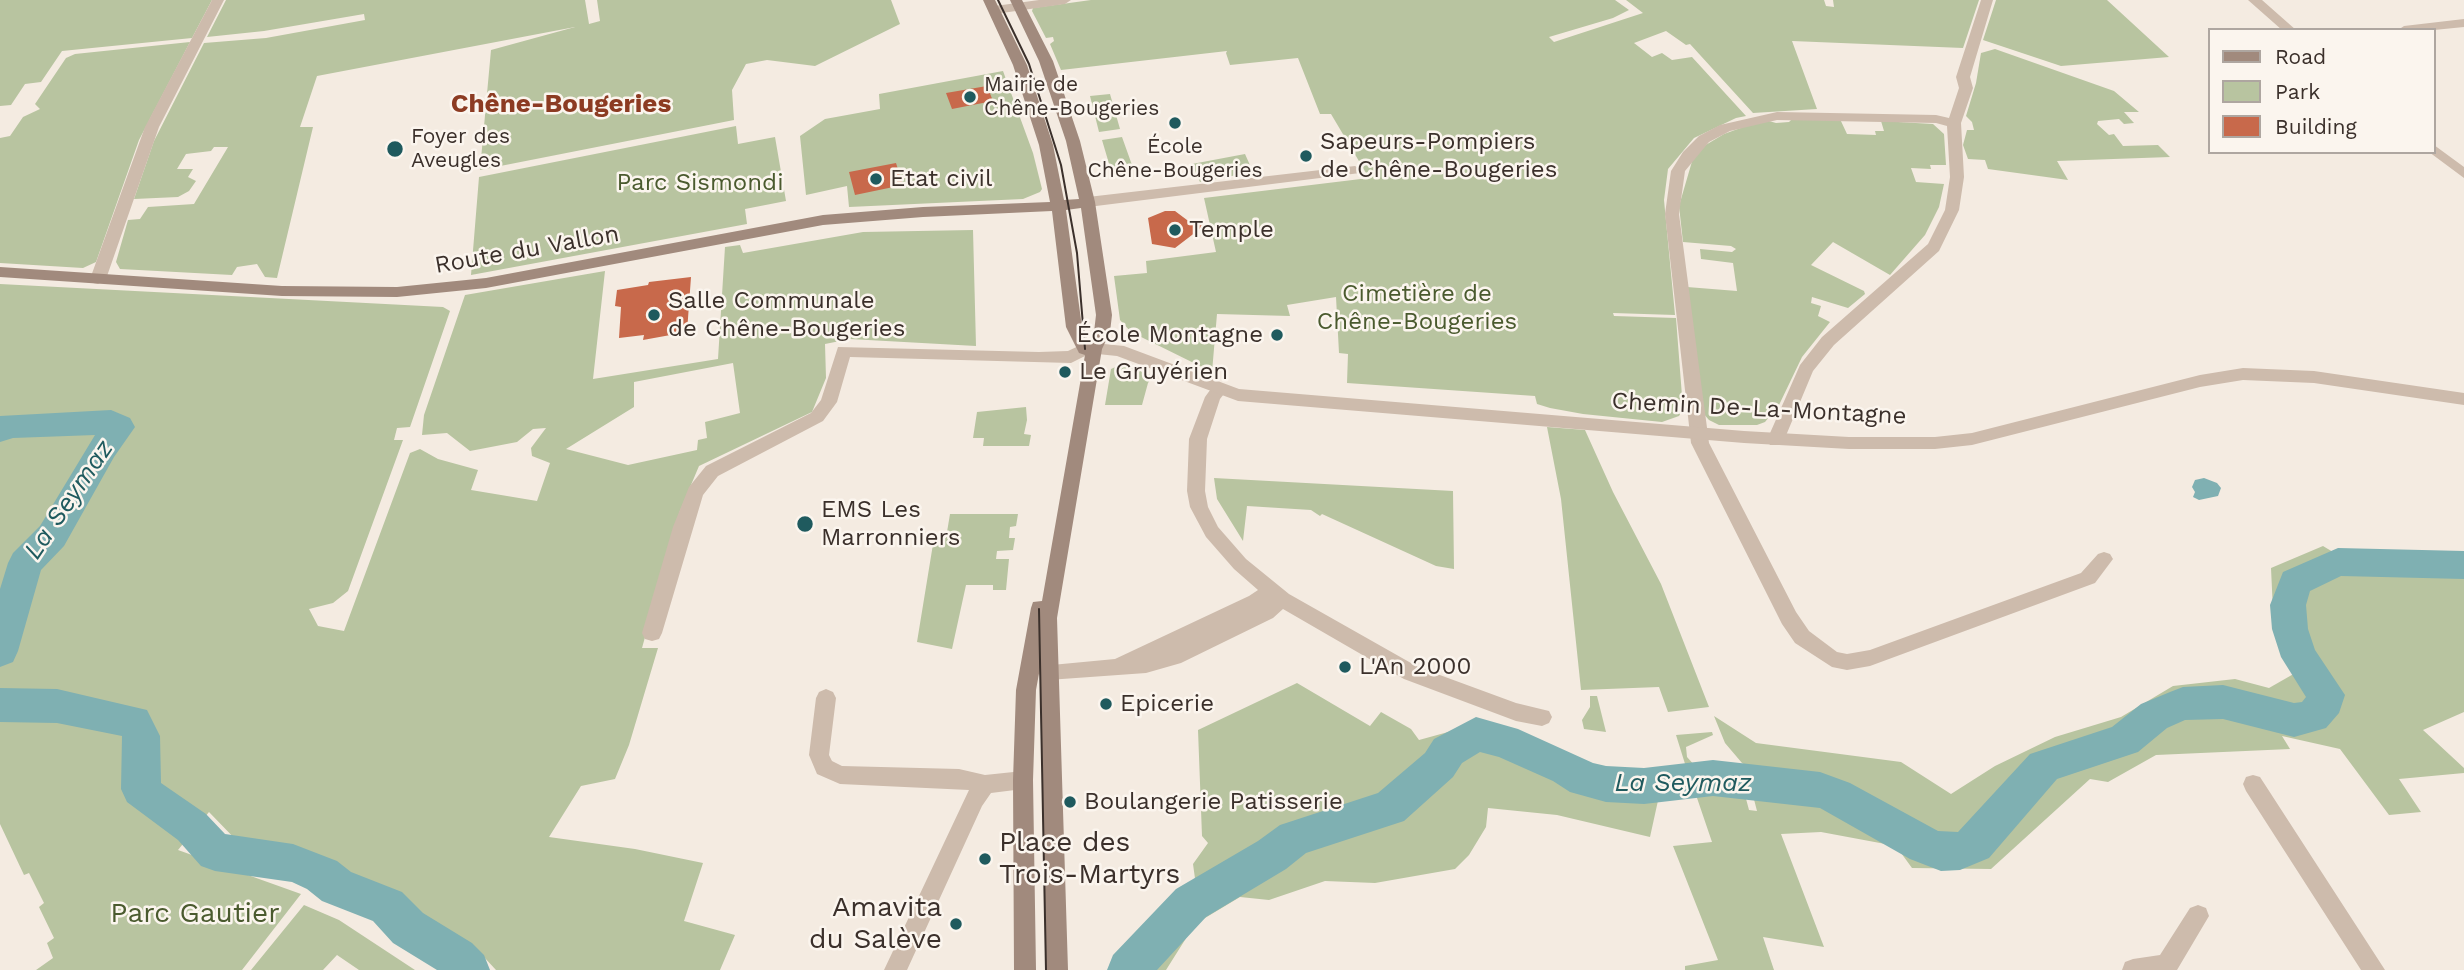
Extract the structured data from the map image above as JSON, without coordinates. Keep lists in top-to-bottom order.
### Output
{
  "streets": {
    "main road": ["Route du Vallon"],
    "street": ["Chemin De-La-Montagne"]
  },
  "districts": ["Chêne-Bougeries"],
  "water": ["La Seymaz"],
  "parks": ["Parc Sismondi", "Cimetière de Chêne-Bougeries", "Parc Gautier"],
  "places": [
    "Mairie de Chêne-Bougeries",
    "École Chêne-Bougeries",
    "Foyer des Aveugles",
    "Sapeurs-Pompiers de Chêne-Bougeries",
    "Etat civil",
    "Temple",
    "Salle Communale de Chêne-Bougeries",
    "École Montagne",
    "Le Gruyérien",
    "EMS Les Marronniers",
    "L'An 2000",
    "Epicerie",
    "Boulangerie Patisserie",
    "Place des Trois-Martyrs",
    "Amavita du Salève"
  ],
  "legend": ["Road", "Park", "Building"]
}
